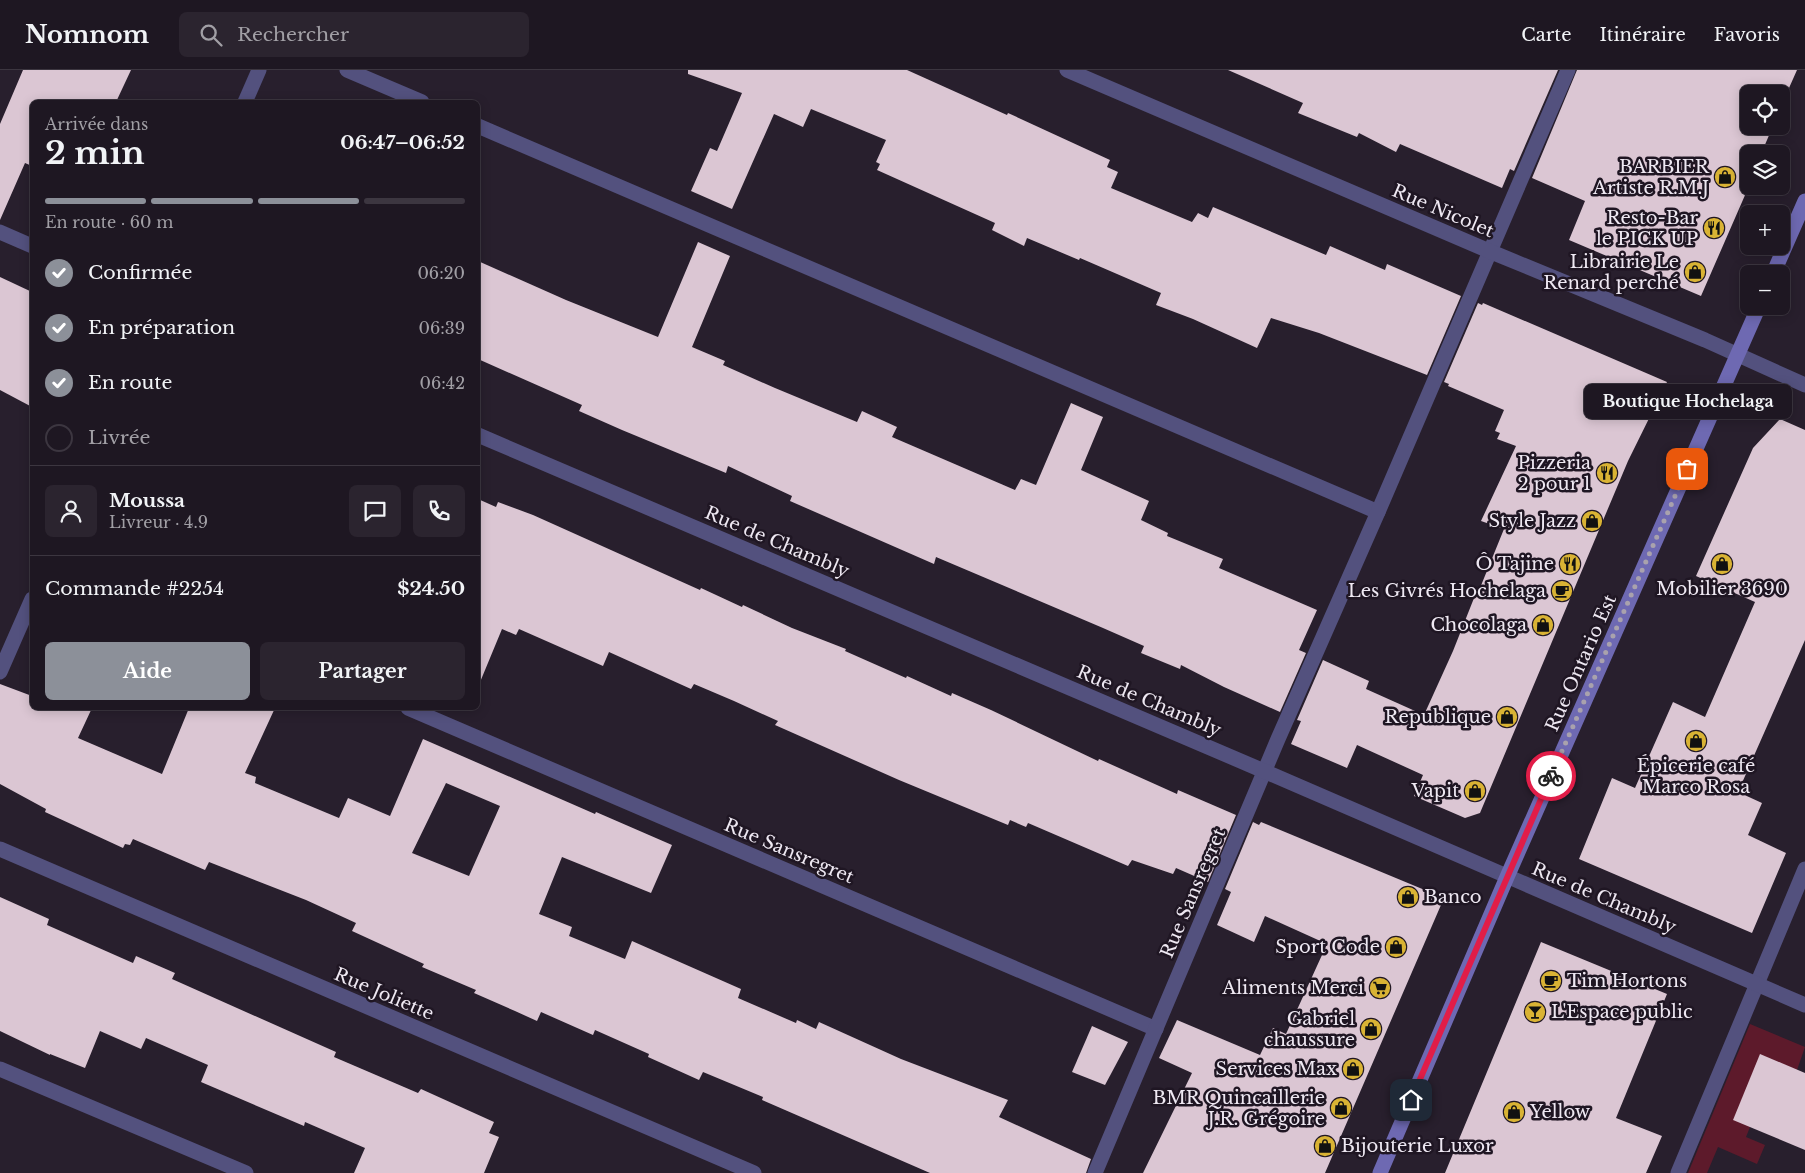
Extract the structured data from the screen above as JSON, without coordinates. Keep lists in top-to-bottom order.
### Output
{
  "streets": {
    "main road": ["Rue Ontario Est"],
    "street": [
      "Rue Nicolet",
      "Rue de Chambly",
      "Rue Sansregret",
      "Rue Joliette"
    ]
  },
  "crossings": [
    ["Rue Nicolet", "Rue Ontario Est"],
    ["Rue Nicolet", "Rue Sansregret"],
    ["Rue de Chambly", "Rue Ontario Est"],
    ["Rue de Chambly", "Rue Sansregret"]
  ],
  "places": {
    "shop": [
      "BARBIER Artiste R.M.J",
      "Librairie Le Renard perché",
      "Style Jazz",
      "Mobilier 3690",
      "Chocolaga",
      "Republique",
      "Épicerie café Marco Rosa",
      "Vapit",
      "Banco",
      "Sport Code",
      "Gabriel chaussure",
      "Services Max",
      "BMR Quincaillerie J.R. Grégoire",
      "Yellow",
      "Bijouterie Luxor"
    ],
    "restaurant": ["Resto-Bar le PICK UP", "Pizzeria 2 pour 1", "Ô Tajine"],
    "other": ["Boutique Hochelaga"],
    "cafe": ["Les Givrés Hochelaga", "Tim Hortons"],
    "supermarket": ["Aliments Merci"],
    "bar": ["L'Espace public"]
  },
  "page": {
    "header": "Nomnom",
    "search": "Rechercher",
    "nav": ["Carte", "Itinéraire", "Favoris"],
    "map_buttons": ["+", "−"],
    "heading": ["2 min", "Arrivée dans", "06:47–06:52"],
    "panel": [
      "Moussa",
      "Livreur · 4.9",
      "Commande #2254",
      "$24.50"
    ],
    "bar": "En route · 60 m",
    "list": [
      ["Confirmée", "06:20"],
      ["En préparation", "06:39"],
      ["En route", "06:42"],
      "Livrée"
    ],
    "bubble": "Boutique Hochelaga",
    "buttons": ["Aide", "Partager"]
  }
}
